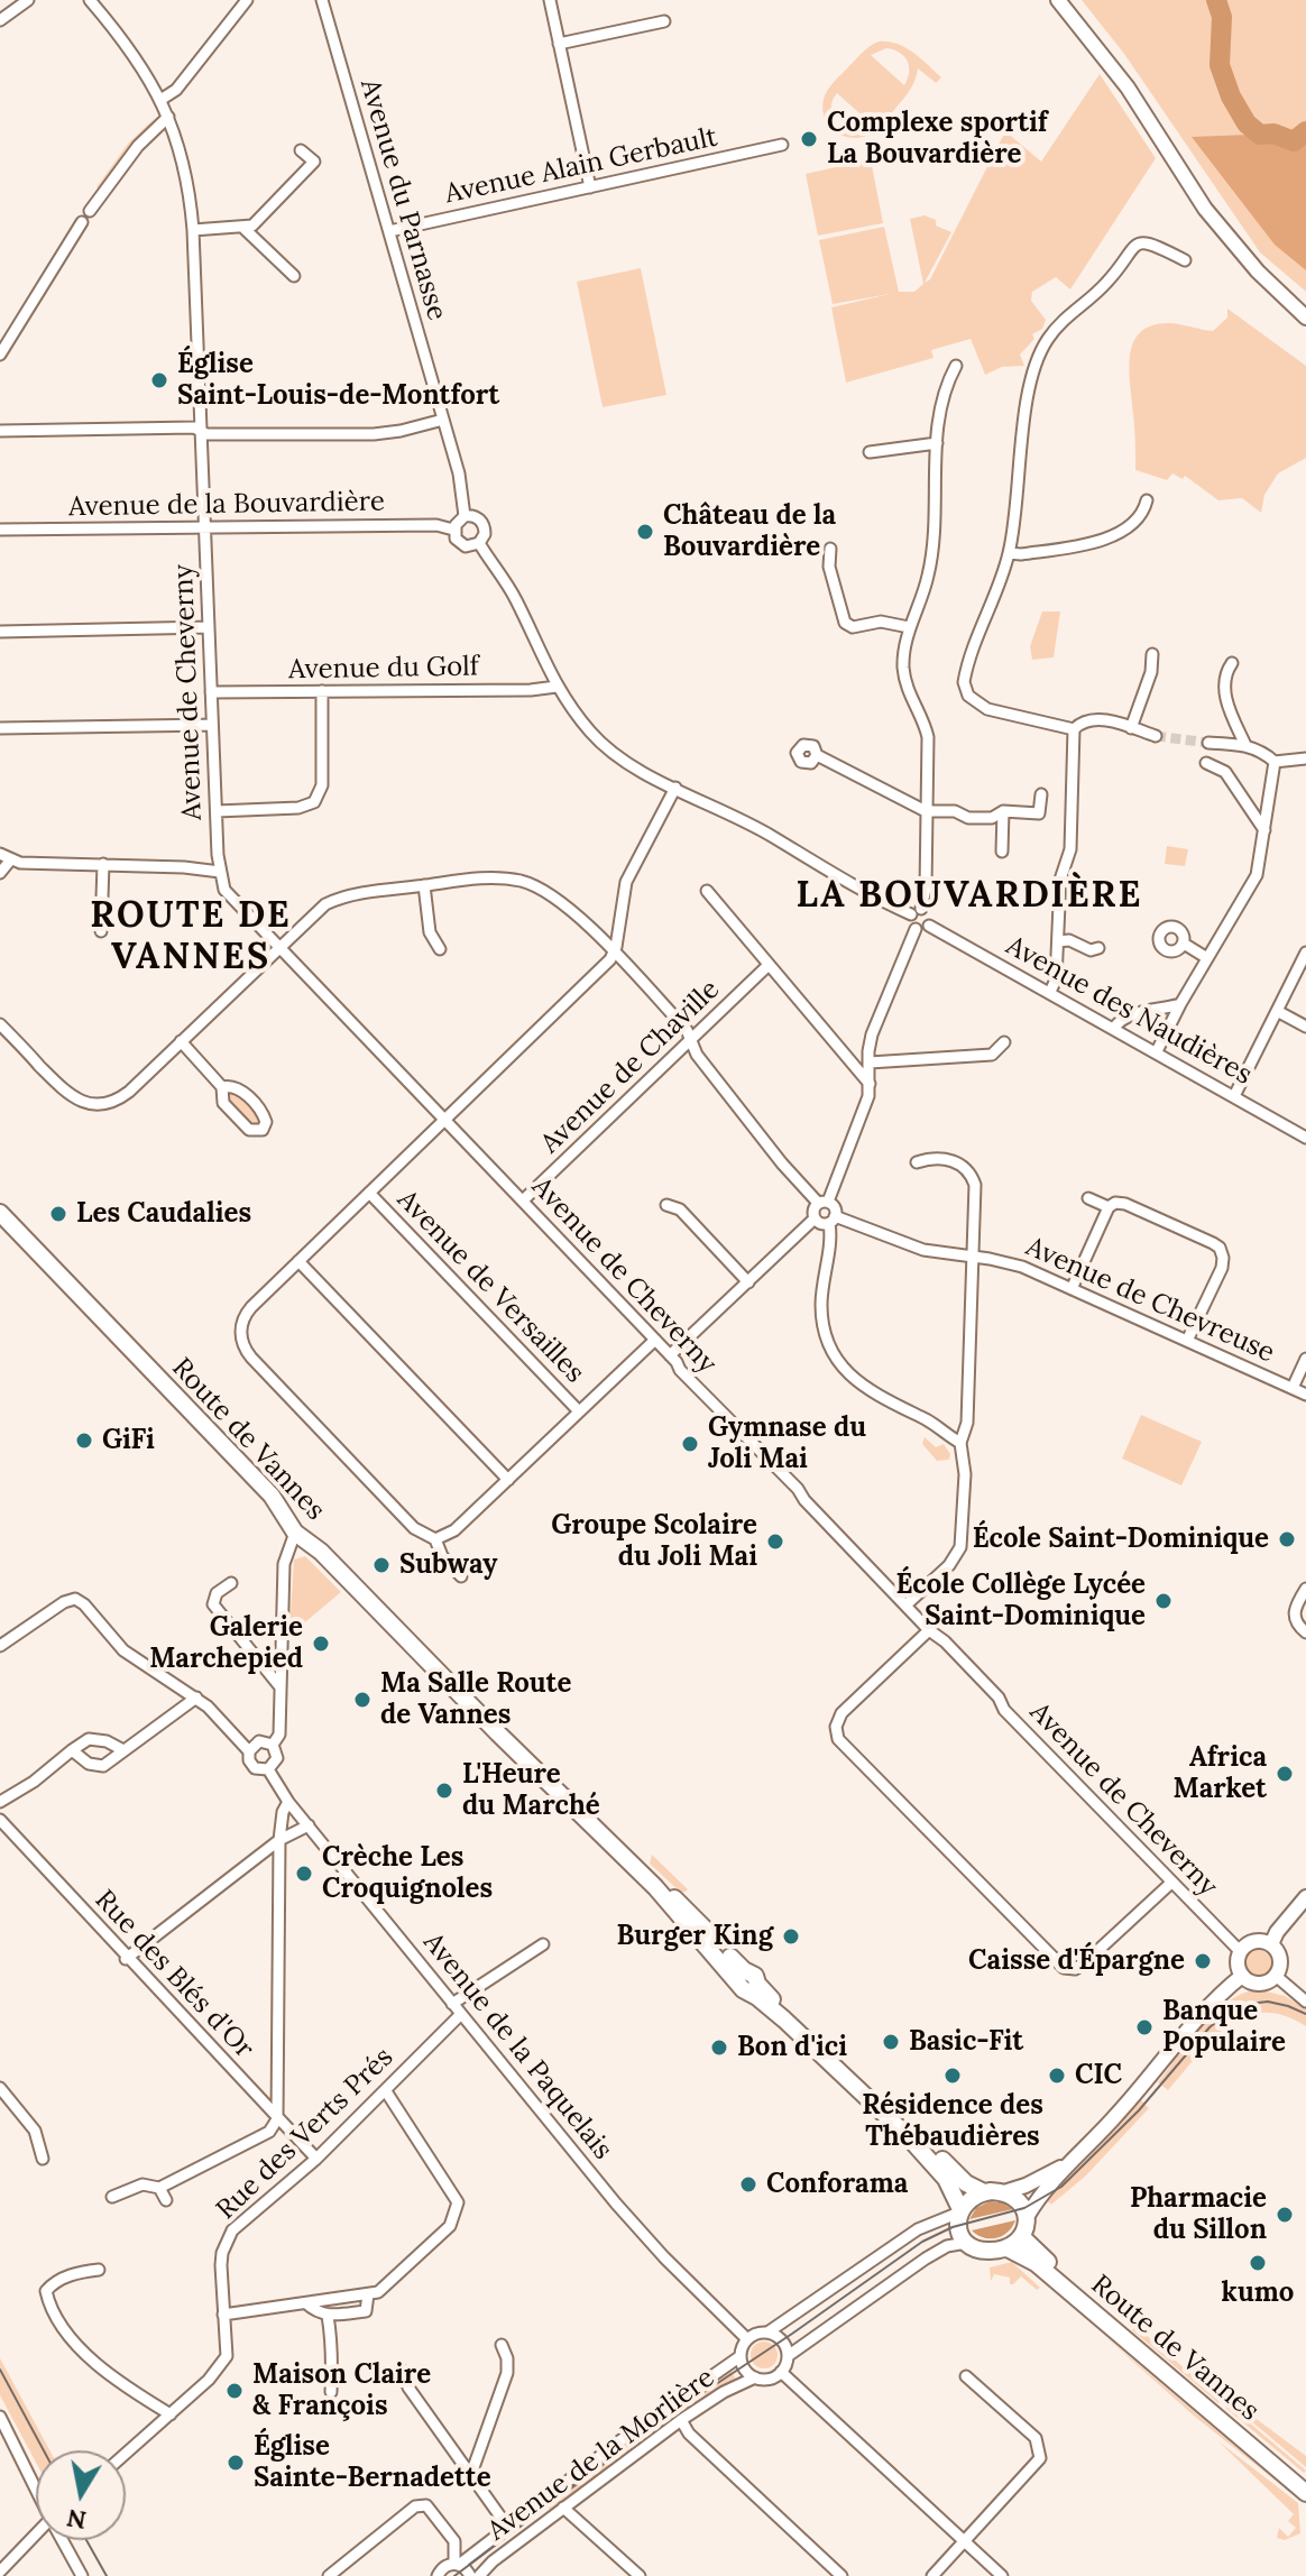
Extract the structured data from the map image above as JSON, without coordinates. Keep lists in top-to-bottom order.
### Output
{
  "streets": {
    "main road": ["Route de Vannes"],
    "street": [
      "Avenue Alain Gerbault",
      "Avenue du Parnasse",
      "Avenue de la Bouvardière",
      "Avenue du Golf",
      "Avenue de Cheverny",
      "Avenue des Naudières",
      "Avenue de Chaville",
      "Avenue de Versailles",
      "Avenue de Chevreuse",
      "Rue des Blés d'Or",
      "Avenue de la Paquelais",
      "Rue des Verts Prés",
      "Avenue de la Morlière"
    ]
  },
  "crossings": [
    ["Avenue Alain Gerbault", "Avenue du Parnasse"],
    ["Avenue du Parnasse", "Avenue de la Bouvardière"],
    ["Avenue de la Bouvardière", "Avenue de Cheverny"],
    ["Avenue du Golf", "Avenue de Cheverny"],
    ["Avenue de Cheverny", "Avenue de Chaville"],
    ["Rue des Blés d'Or", "Rue des Verts Prés"],
    ["Avenue de la Paquelais", "Rue des Verts Prés"],
    ["Avenue de la Paquelais", "Avenue de la Morlière"]
  ],
  "districts": ["LA BOUVARDIÈRE", "ROUTE DE VANNES"],
  "places": [
    "Complexe sportif La Bouvardière",
    "Église Saint-Louis-de-Montfort",
    "Château de la Bouvardière",
    "Les Caudalies",
    "GiFi",
    "Gymnase du Joli Mai",
    "École Saint-Dominique",
    "Groupe Scolaire du Joli Mai",
    "Subway",
    "École Collège Lycée Saint-Dominique",
    "Galerie Marchepied",
    "Ma Salle Route de Vannes",
    "Africa Market",
    "L'Heure du Marché",
    "Crèche Les Croquignoles",
    "Burger King",
    "Caisse d'Épargne",
    "Banque Populaire",
    "Basic-Fit",
    "Bon d'ici",
    "Résidence des Thébaudières",
    "CIC",
    "Conforama",
    "Pharmacie du Sillon",
    "kumo",
    "Maison Claire & François",
    "Église Sainte-Bernadette"
  ],
  "north": "bottom"
}
